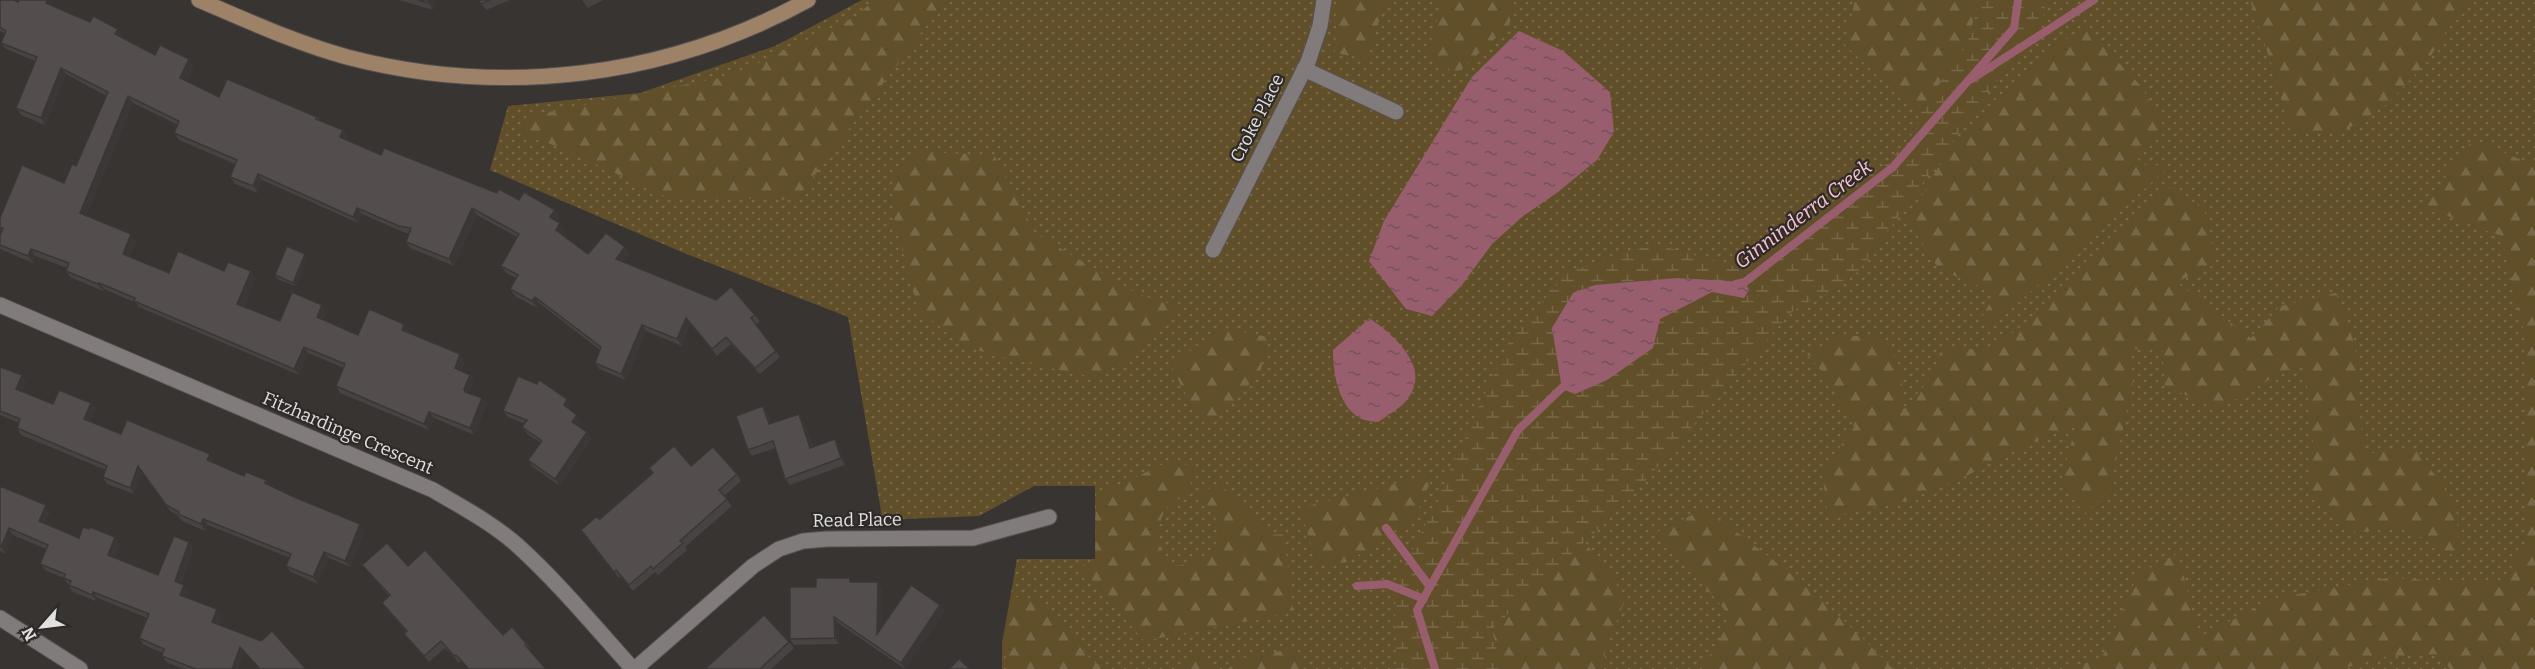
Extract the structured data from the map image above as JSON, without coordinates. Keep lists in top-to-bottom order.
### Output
{
  "streets": {
    "street": ["Croke Place", "Fitzhardinge Crescent", "Read Place"]
  },
  "crossings": [
    ["Fitzhardinge Crescent", "Read Place"]
  ],
  "water": ["Ginninderra Creek"],
  "north": "bottom left"
}
